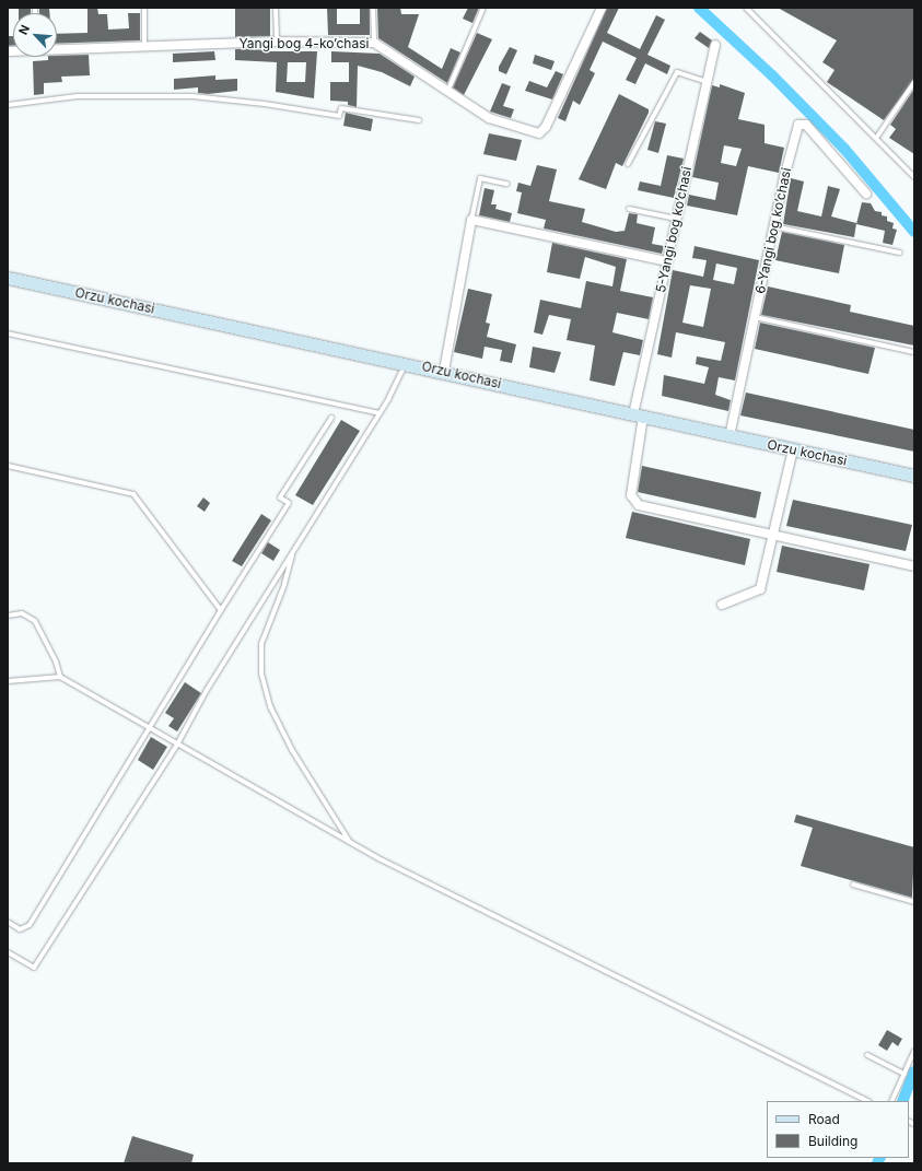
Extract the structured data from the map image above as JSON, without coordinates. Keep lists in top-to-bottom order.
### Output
{
  "streets": {
    "main road": ["Orzu kochasi"],
    "street": ["Yangi bog 4-koʼchasi", "5-Yangi bog koʼchasi", "6-Yangi bog koʼchasi"]
  },
  "crossings": [
    ["5-Yangi bog koʼchasi", "Orzu kochasi"],
    ["6-Yangi bog koʼchasi", "Orzu kochasi"]
  ],
  "legend": ["Road", "Building"],
  "north": "top left"
}
